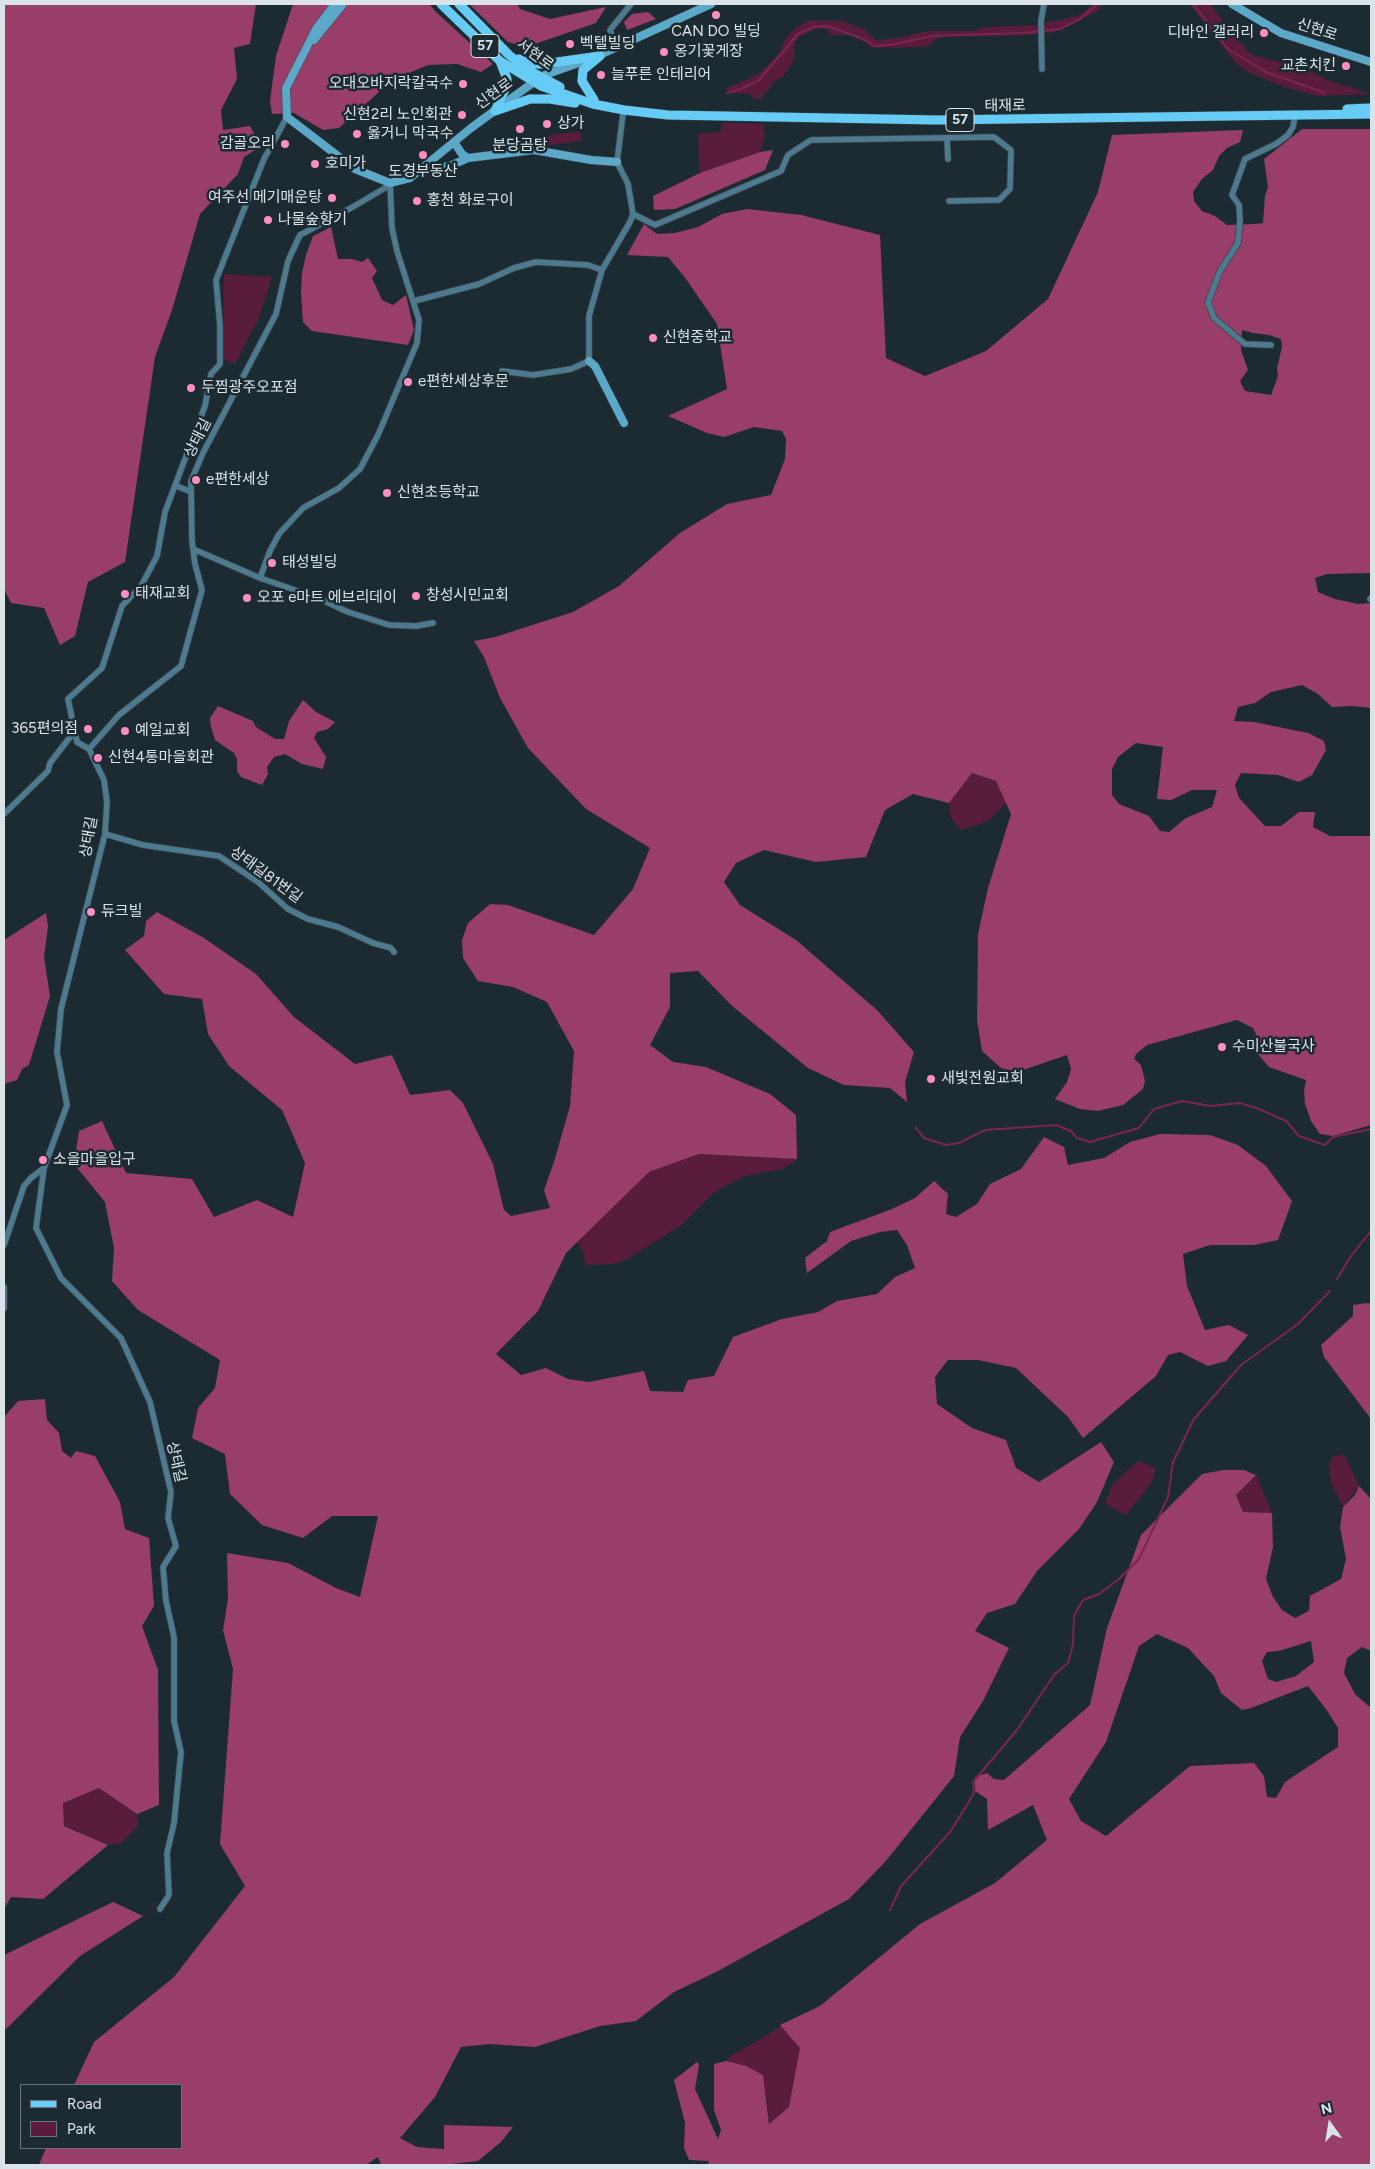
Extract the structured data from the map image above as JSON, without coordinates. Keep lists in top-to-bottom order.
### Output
{
  "streets": {
    "main road": [
      "신현로",
      "57",
      "서현로",
      "태재로"
    ],
    "street": ["상태길", "상태길81번길"]
  },
  "crossings": [
    ["신현로", "서현로"],
    ["신현로", "상태길"],
    ["서현로", "태재로"],
    ["상태길", "상태길81번길"]
  ],
  "places": [
    "CAN DO 빌딩",
    "디바인 갤러리",
    "벡텔빌딩",
    "옹기꽃게장",
    "교촌치킨",
    "늘푸른 인테리어",
    "오대오바지락칼국수",
    "신현2리 노인회관",
    "상가",
    "분당곰탕",
    "옳거니 막국수",
    "감골오리",
    "도경부동산",
    "호미가",
    "여주선 메기매운탕",
    "홍천 화로구이",
    "나물숲향기",
    "신현중학교",
    "e편한세상후문",
    "두찜광주오포점",
    "e편한세상",
    "신현초등학교",
    "태성빌딩",
    "태재교회",
    "창성시민교회",
    "오포 e마트 에브리데이",
    "365편의점",
    "예일교회",
    "신현4통마을회관",
    "듀크빌",
    "수미산불국사",
    "새빛전원교회",
    "소을마을입구"
  ],
  "legend": ["Road", "Park"],
  "north": "top"
}
